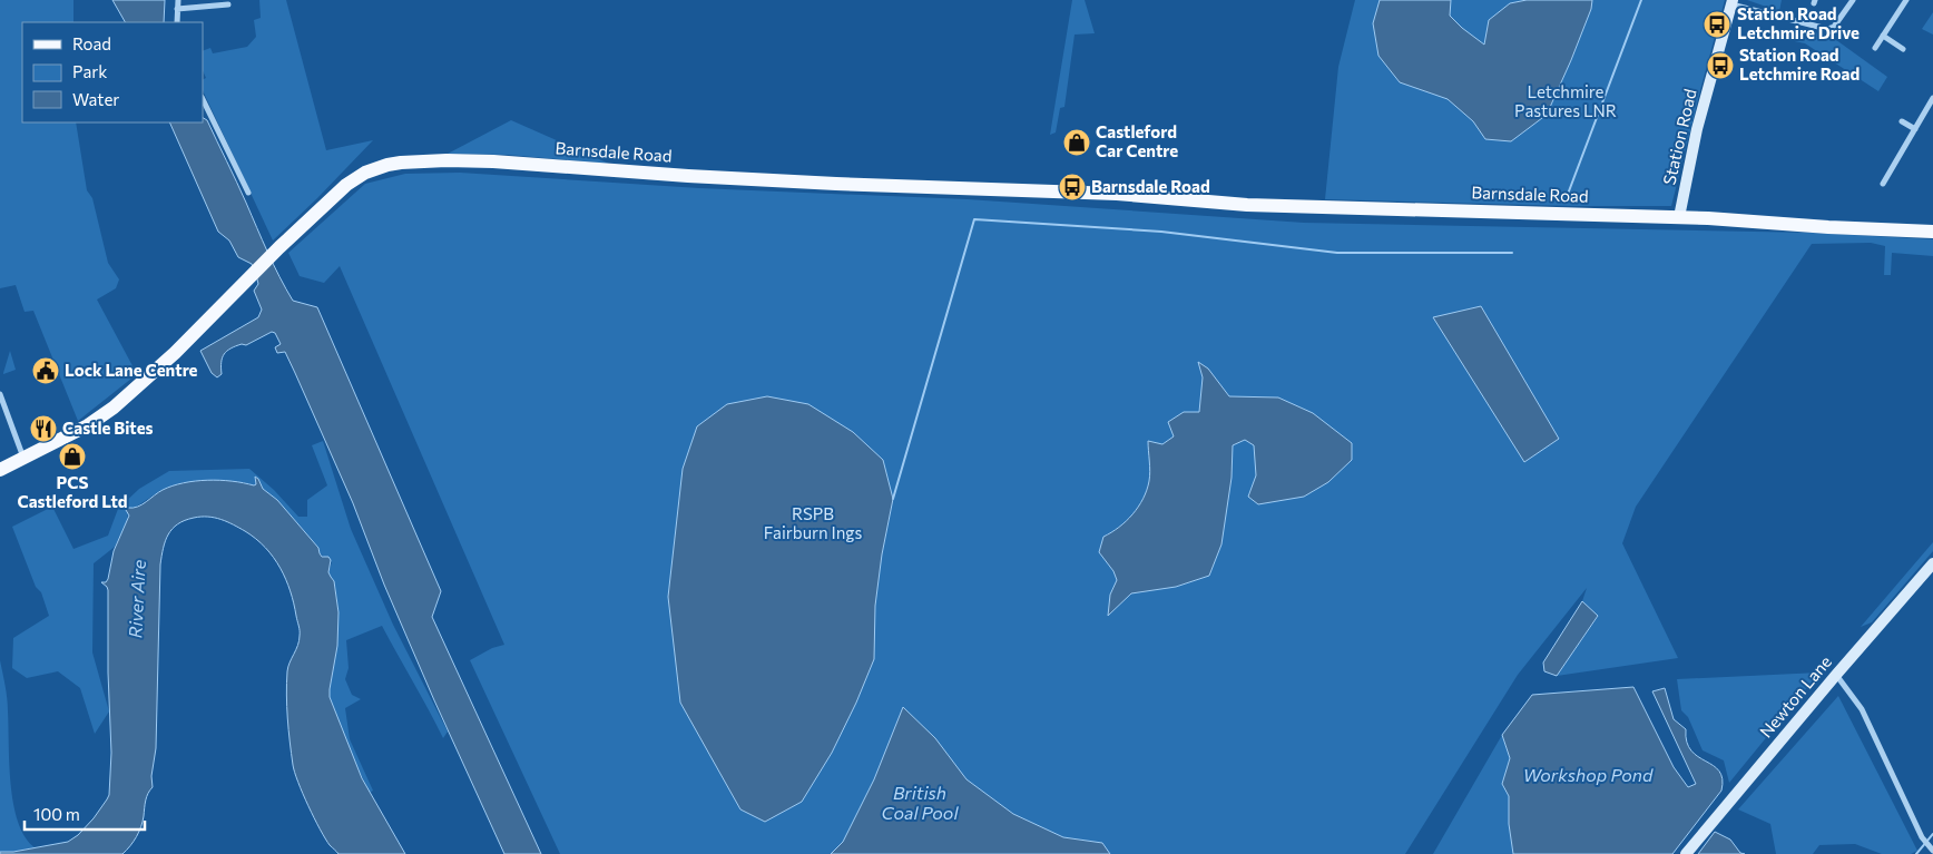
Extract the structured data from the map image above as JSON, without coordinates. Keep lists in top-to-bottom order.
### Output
{
  "streets": {
    "main road": ["Barnsdale Road"],
    "street": ["Station Road", "Newton Lane"]
  },
  "crossings": [
    ["Station Road", "Barnsdale Road"]
  ],
  "water": ["River Aire", "Workshop Pond", "British Coal Pool"],
  "parks": ["Letchmire Pastures LNR", "RSPB Fairburn Ings"],
  "places": {
    "bus stop": ["Station Road Letchmire Drive", "Station Road Letchmire Road", "Barnsdale Road"],
    "shop": ["Castleford Car Centre", "PCS Castleford Ltd"],
    "public building": ["Lock Lane Centre"],
    "restaurant": ["Castle Bites"]
  },
  "legend": ["Road", "Park", "Water"],
  "scale_bar": "100 m"
}
